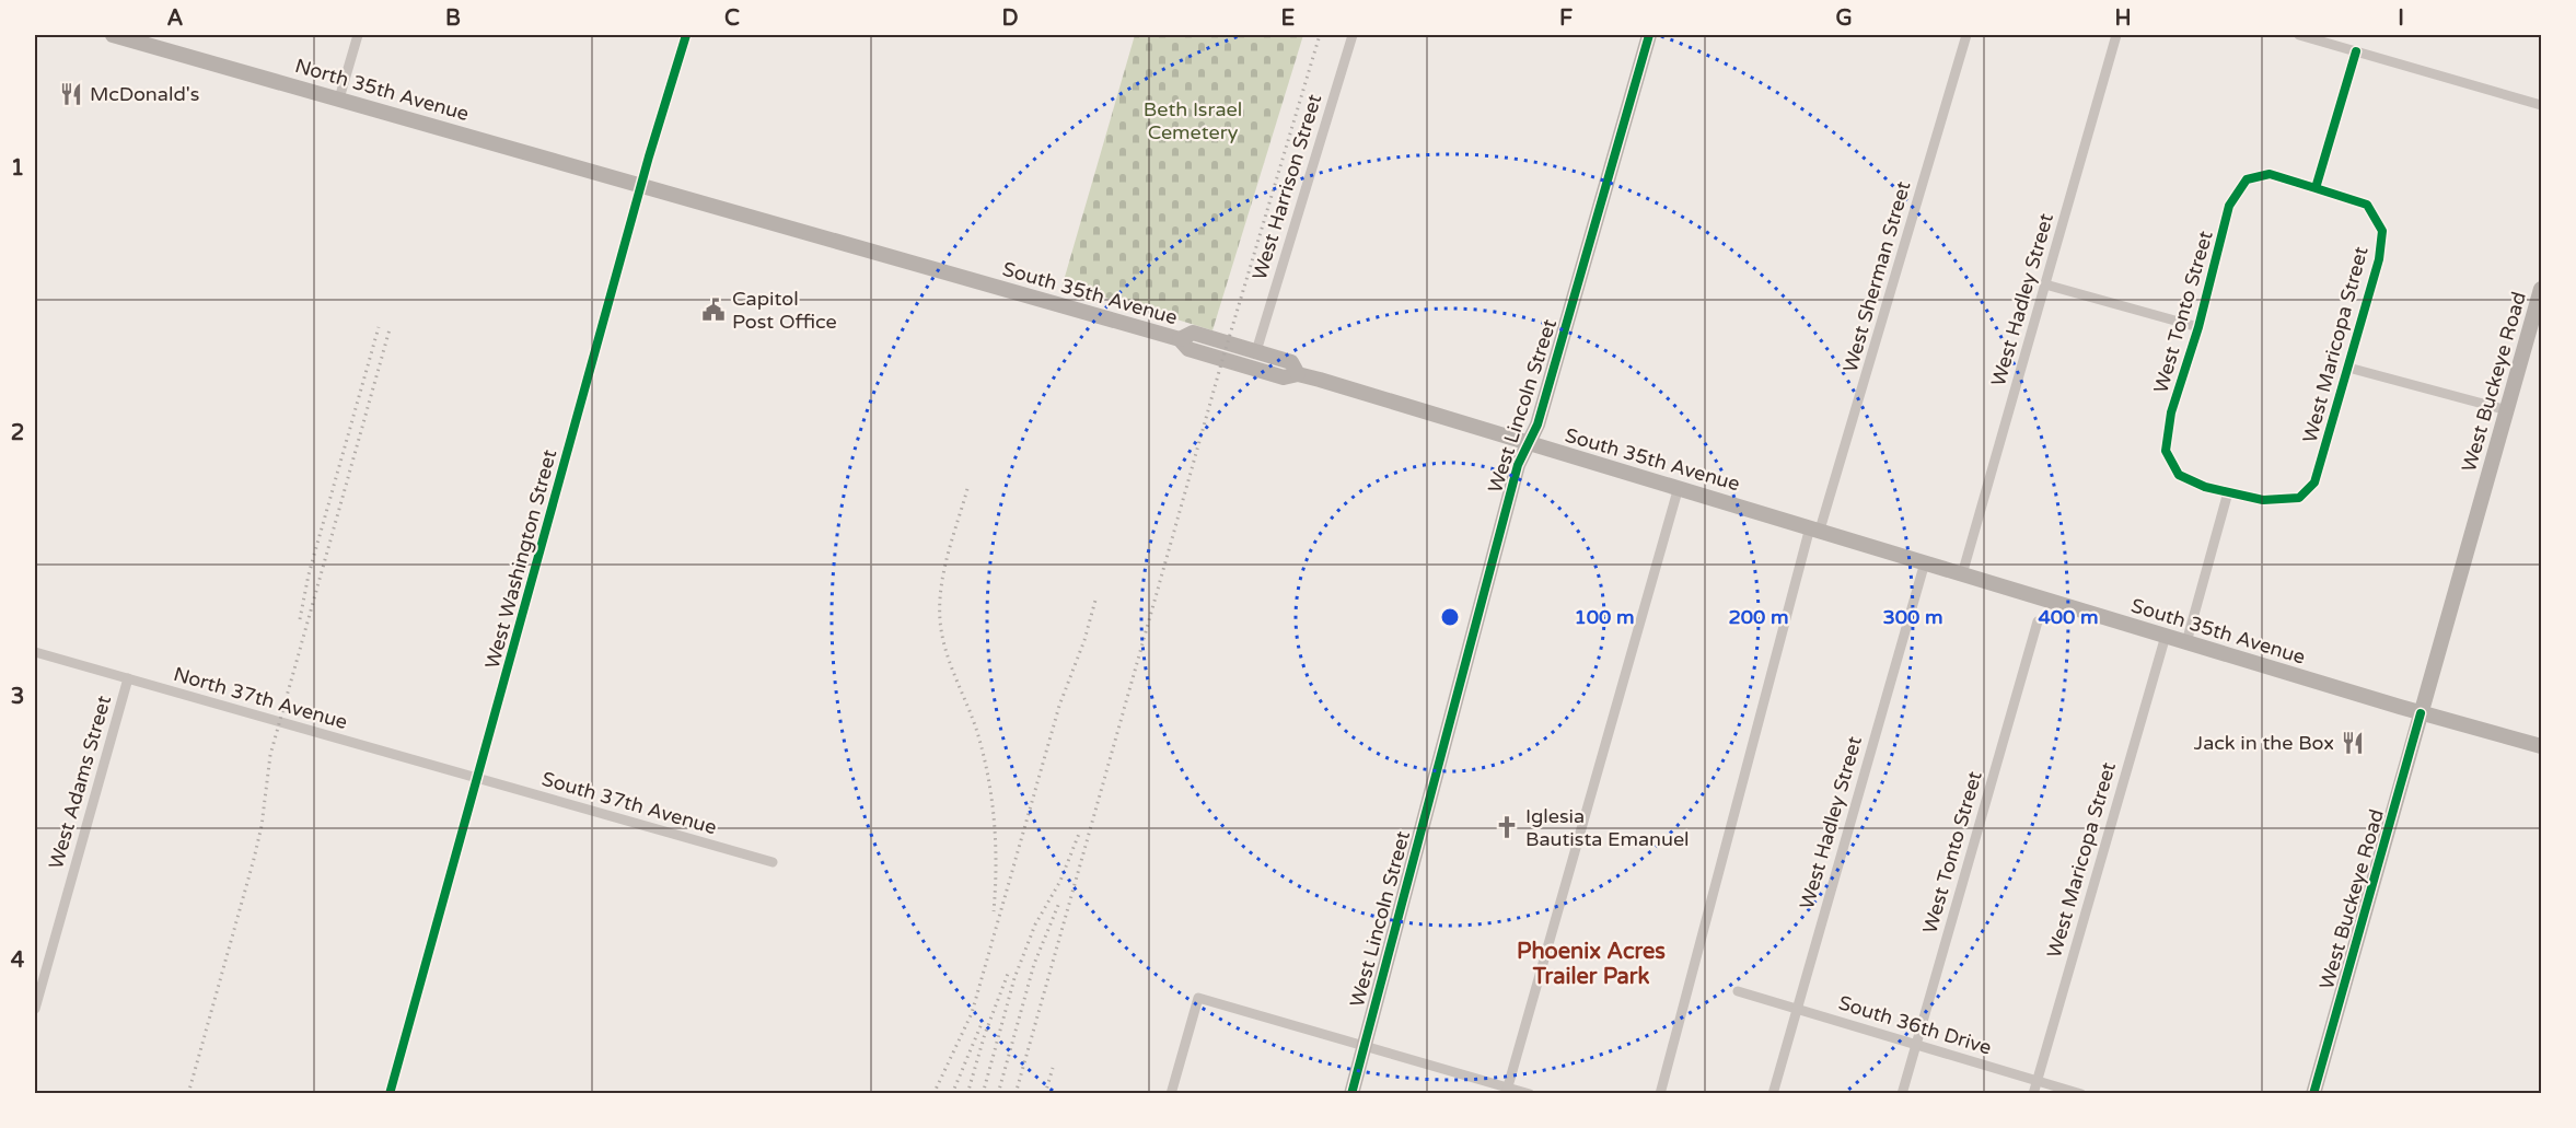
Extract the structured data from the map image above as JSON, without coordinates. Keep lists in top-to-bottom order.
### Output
{
  "streets": {
    "main road": [
      "North 35th Avenue",
      "South 35th Avenue",
      "West Buckeye Road",
      "West Lincoln Street"
    ],
    "street": [
      "West Harrison Street",
      "West Sherman Street",
      "West Hadley Street",
      "West Tonto Street",
      "West Maricopa Street",
      "West Washington Street",
      "North 37th Avenue",
      "West Adams Street",
      "South 37th Avenue",
      "South 36th Drive"
    ]
  },
  "crossings": [
    ["North 35th Avenue", "South 35th Avenue"],
    ["North 35th Avenue", "West Washington Street"],
    ["West Sherman Street", "South 35th Avenue"],
    ["South 35th Avenue", "West Hadley Street"],
    ["South 35th Avenue", "West Maricopa Street"],
    ["South 35th Avenue", "West Buckeye Road"],
    ["South 35th Avenue", "West Lincoln Street"],
    ["South 35th Avenue", "West Washington Street"],
    ["West Hadley Street", "South 36th Drive"],
    ["West Tonto Street", "West Maricopa Street"],
    ["West Tonto Street", "South 36th Drive"],
    ["West Maricopa Street", "South 36th Drive"],
    ["West Washington Street", "North 37th Avenue"],
    ["West Washington Street", "South 37th Avenue"],
    ["North 37th Avenue", "West Adams Street"],
    ["North 37th Avenue", "South 37th Avenue"]
  ],
  "districts": ["Phoenix Acres Trailer Park"],
  "parks": ["Beth Israel Cemetery"],
  "places": {
    "restaurant": ["McDonald's", "Jack in the Box"],
    "public building": ["Capitol Post Office"],
    "church": ["Iglesia Bautista Emanuel"]
  },
  "grid": {
    "columns": [
      "A",
      "B",
      "C",
      "D",
      "E",
      "F",
      "G",
      "H",
      "I"
    ],
    "rows": [
      "1",
      "2",
      "3",
      "4"
    ]
  },
  "rings": [
    "100 m",
    "200 m",
    "300 m",
    "400 m"
  ]
}
